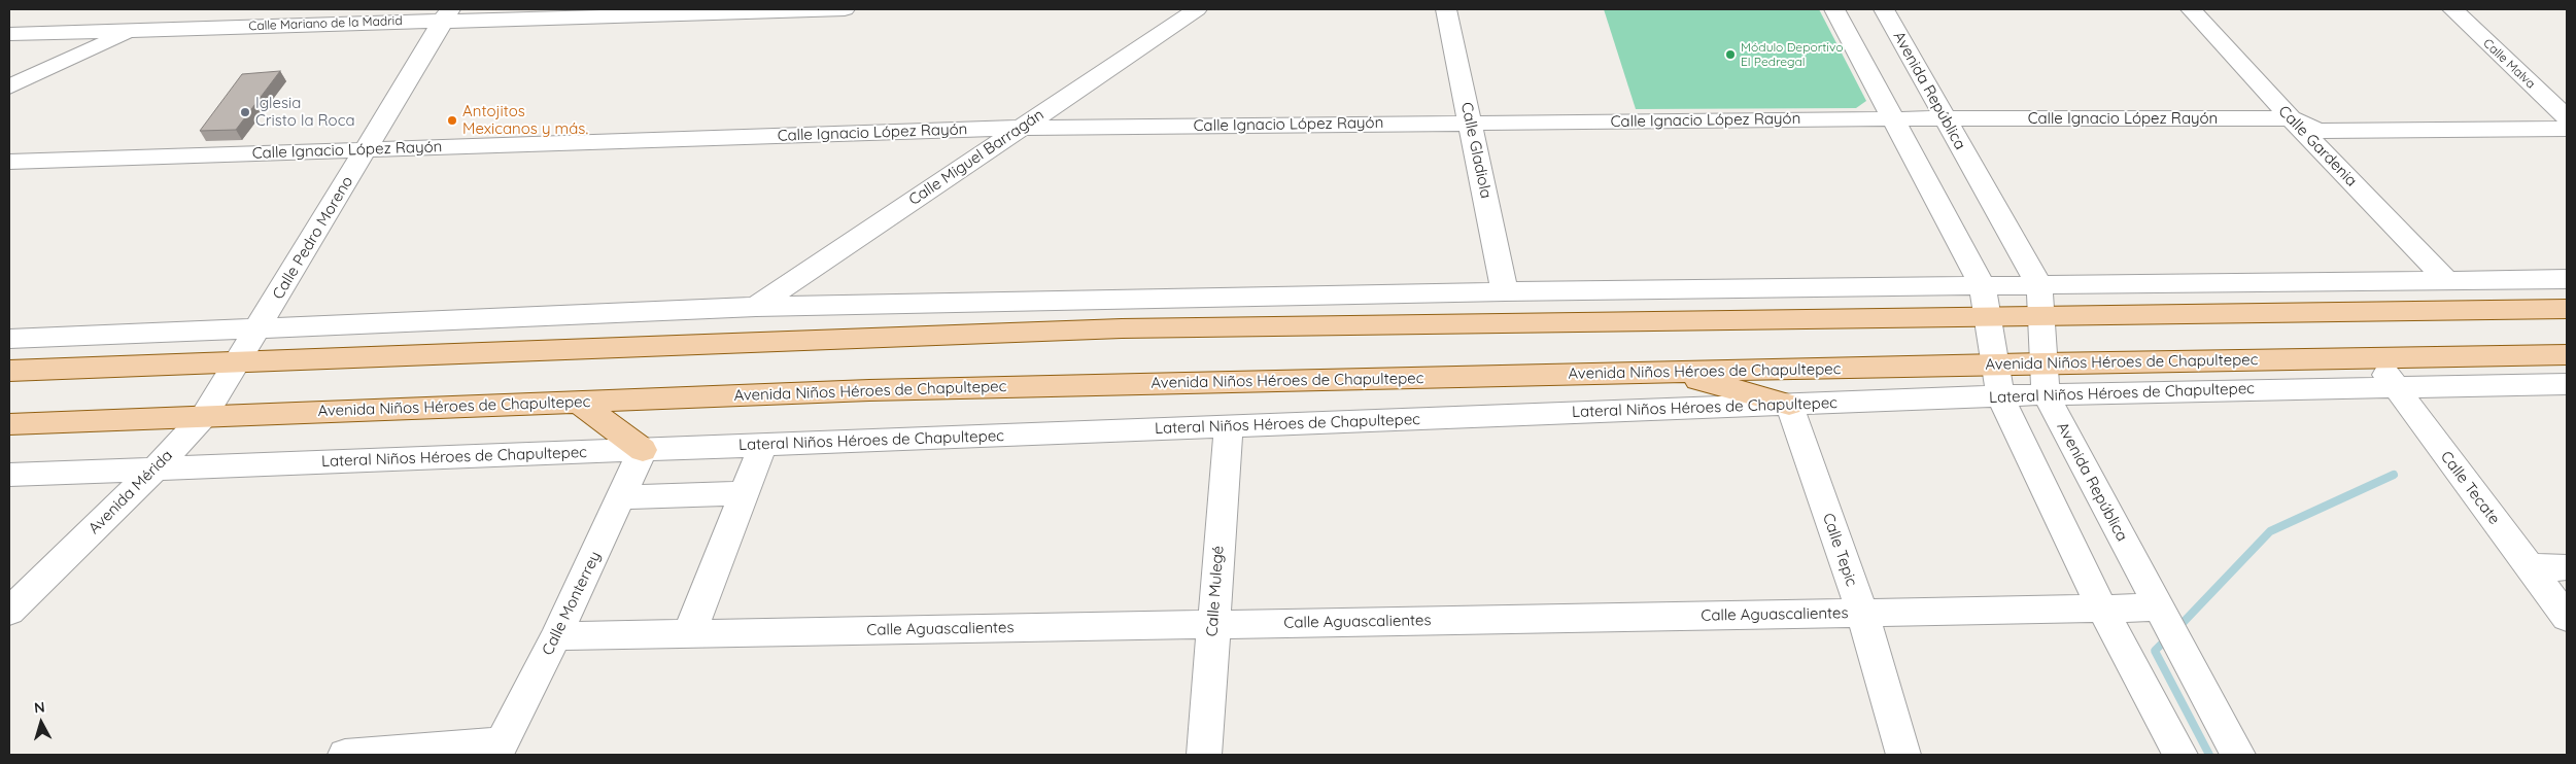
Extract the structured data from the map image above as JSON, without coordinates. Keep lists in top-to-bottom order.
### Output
{
  "streets": {
    "main road": ["Avenida Niños Héroes de Chapultepec"],
    "street": [
      "Calle Mariano de la Madrid",
      "Calle Malva",
      "Avenida República",
      "Calle Ignacio López Rayón",
      "Calle Gardenia",
      "Calle Gladiola",
      "Calle Miguel Barragán",
      "Calle Pedro Moreno",
      "Lateral Niños Héroes de Chapultepec",
      "Calle Tecate",
      "Avenida Mérida",
      "Calle Tepic",
      "Calle Mulegé",
      "Calle Monterrey",
      "Calle Aguascalientes"
    ]
  },
  "crossings": [
    ["Calle Mariano de la Madrid", "Calle Pedro Moreno"],
    ["Avenida República", "Calle Ignacio López Rayón"],
    ["Avenida República", "Avenida Niños Héroes de Chapultepec"],
    ["Avenida República", "Lateral Niños Héroes de Chapultepec"],
    ["Avenida República", "Calle Aguascalientes"],
    ["Calle Ignacio López Rayón", "Calle Gardenia"],
    ["Calle Ignacio López Rayón", "Calle Gladiola"],
    ["Calle Ignacio López Rayón", "Calle Miguel Barragán"],
    ["Calle Ignacio López Rayón", "Calle Pedro Moreno"],
    ["Calle Pedro Moreno", "Avenida Mérida"],
    ["Avenida Niños Héroes de Chapultepec", "Calle Tecate"],
    ["Avenida Niños Héroes de Chapultepec", "Avenida Mérida"],
    ["Lateral Niños Héroes de Chapultepec", "Calle Tecate"],
    ["Lateral Niños Héroes de Chapultepec", "Avenida Mérida"],
    ["Lateral Niños Héroes de Chapultepec", "Calle Tepic"],
    ["Lateral Niños Héroes de Chapultepec", "Calle Mulegé"],
    ["Lateral Niños Héroes de Chapultepec", "Calle Monterrey"],
    ["Calle Tepic", "Calle Aguascalientes"],
    ["Calle Mulegé", "Calle Aguascalientes"],
    ["Calle Monterrey", "Calle Aguascalientes"]
  ],
  "places": ["Módulo Deportivo El Pedregal", "Iglesia Cristo la Roca", "Antojitos Mexicanos y más."],
  "north": "top"
}
